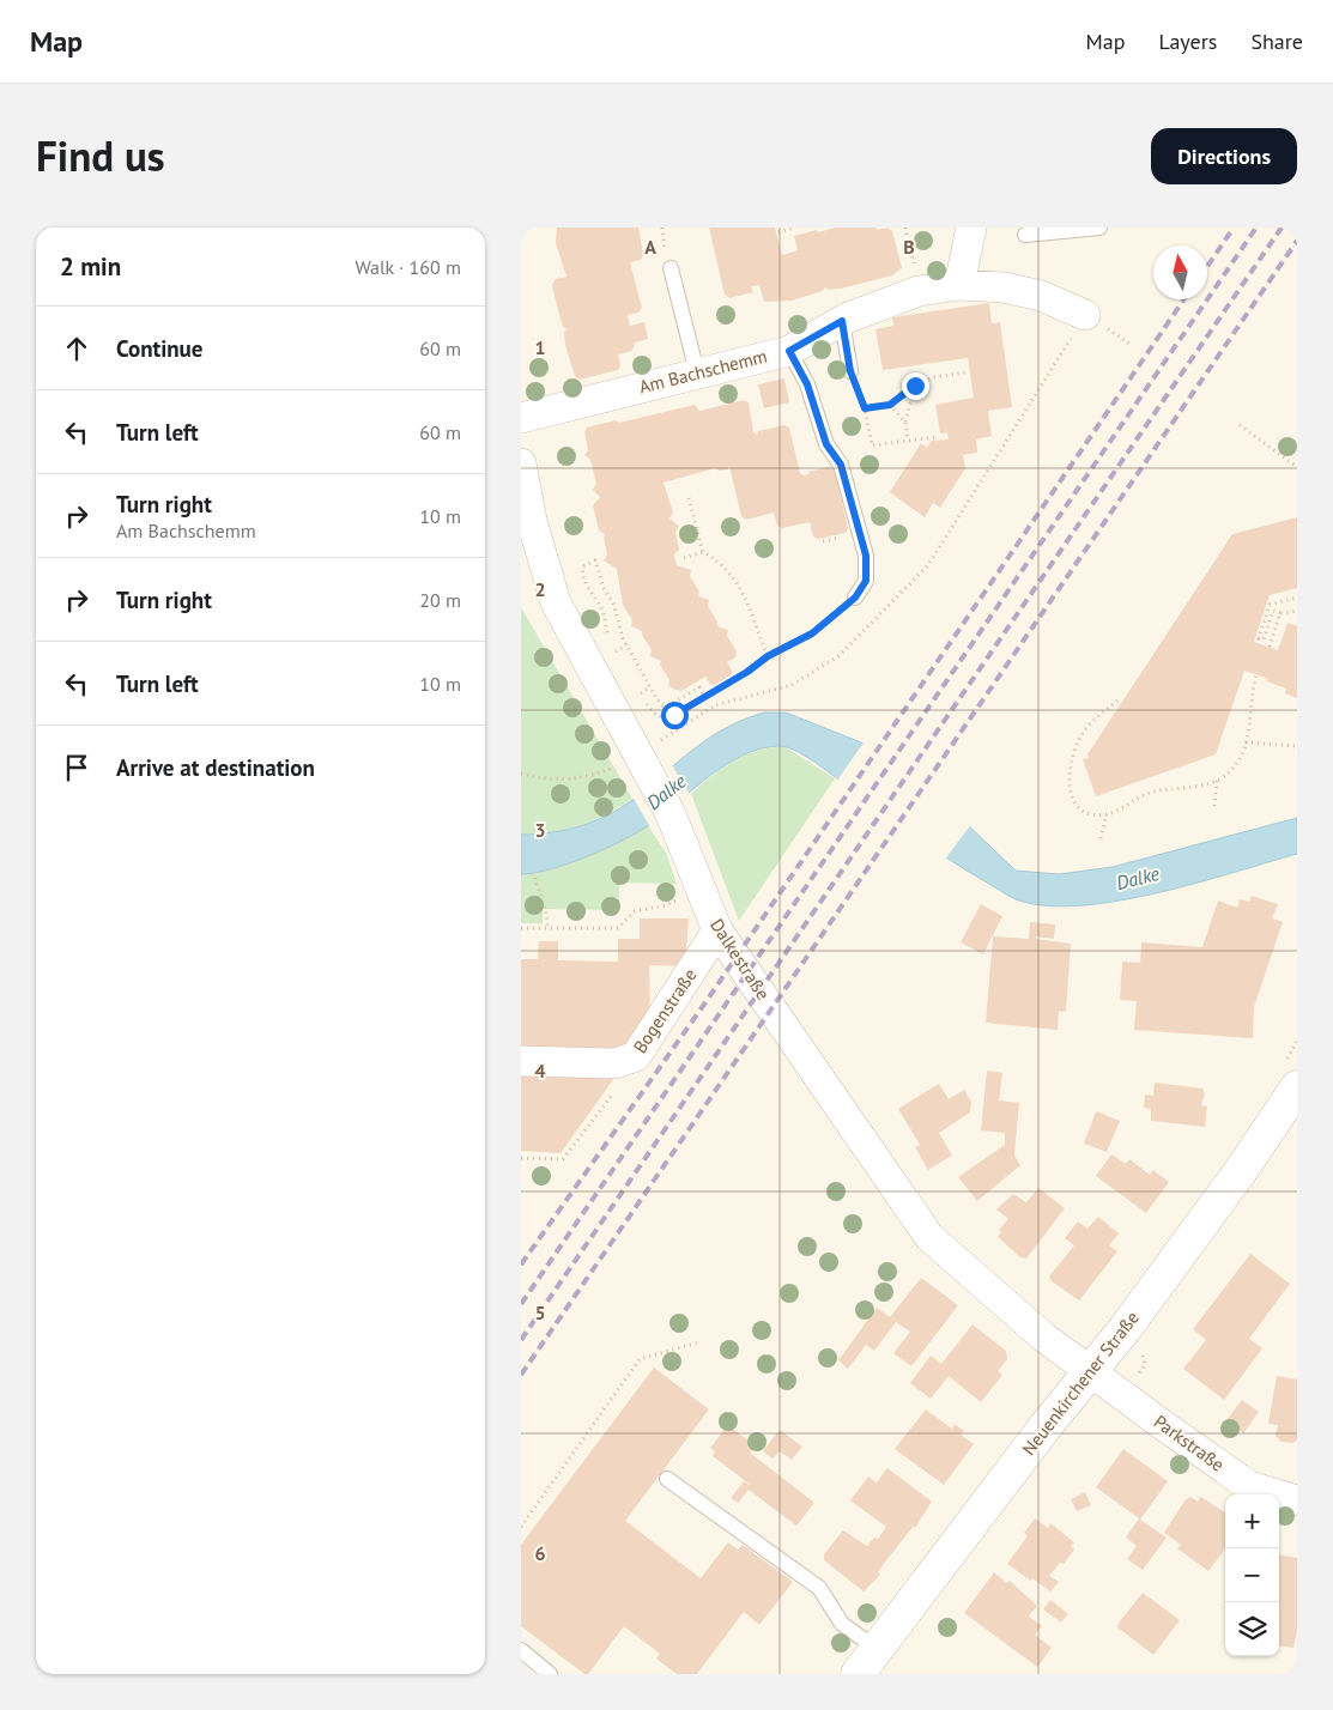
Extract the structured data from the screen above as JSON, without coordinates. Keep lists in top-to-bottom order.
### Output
{
  "streets": {
    "main road": ["Neuenkirchener Straße"],
    "street": [
      "Am Bachschemm",
      "Dalkestraße",
      "Bogenstraße",
      "Parkstraße"
    ]
  },
  "crossings": [
    ["Dalkestraße", "Bogenstraße"],
    ["Dalkestraße", "Neuenkirchener Straße"],
    ["Dalkestraße", "Parkstraße"],
    ["Neuenkirchener Straße", "Parkstraße"]
  ],
  "water": ["Dalke"],
  "north": "top",
  "page": {
    "header": "Map",
    "nav": ["Map", "Layers", "Share"],
    "title": "Find us",
    "buttons": "Directions",
    "heading": ["2 min", "Walk · 160 m"],
    "list": [
      ["Continue", "60 m"],
      ["Turn left", "60 m"],
      ["Turn right", "Am Bachschemm", "10 m"],
      ["Turn right", "20 m"],
      ["Turn left", "10 m"],
      "Arrive at destination"
    ],
    "map_buttons": ["+", "−"]
  },
  "grid": {
    "columns": ["A", "B"],
    "rows": [
      "1",
      "2",
      "3",
      "4",
      "5",
      "6"
    ]
  }
}
